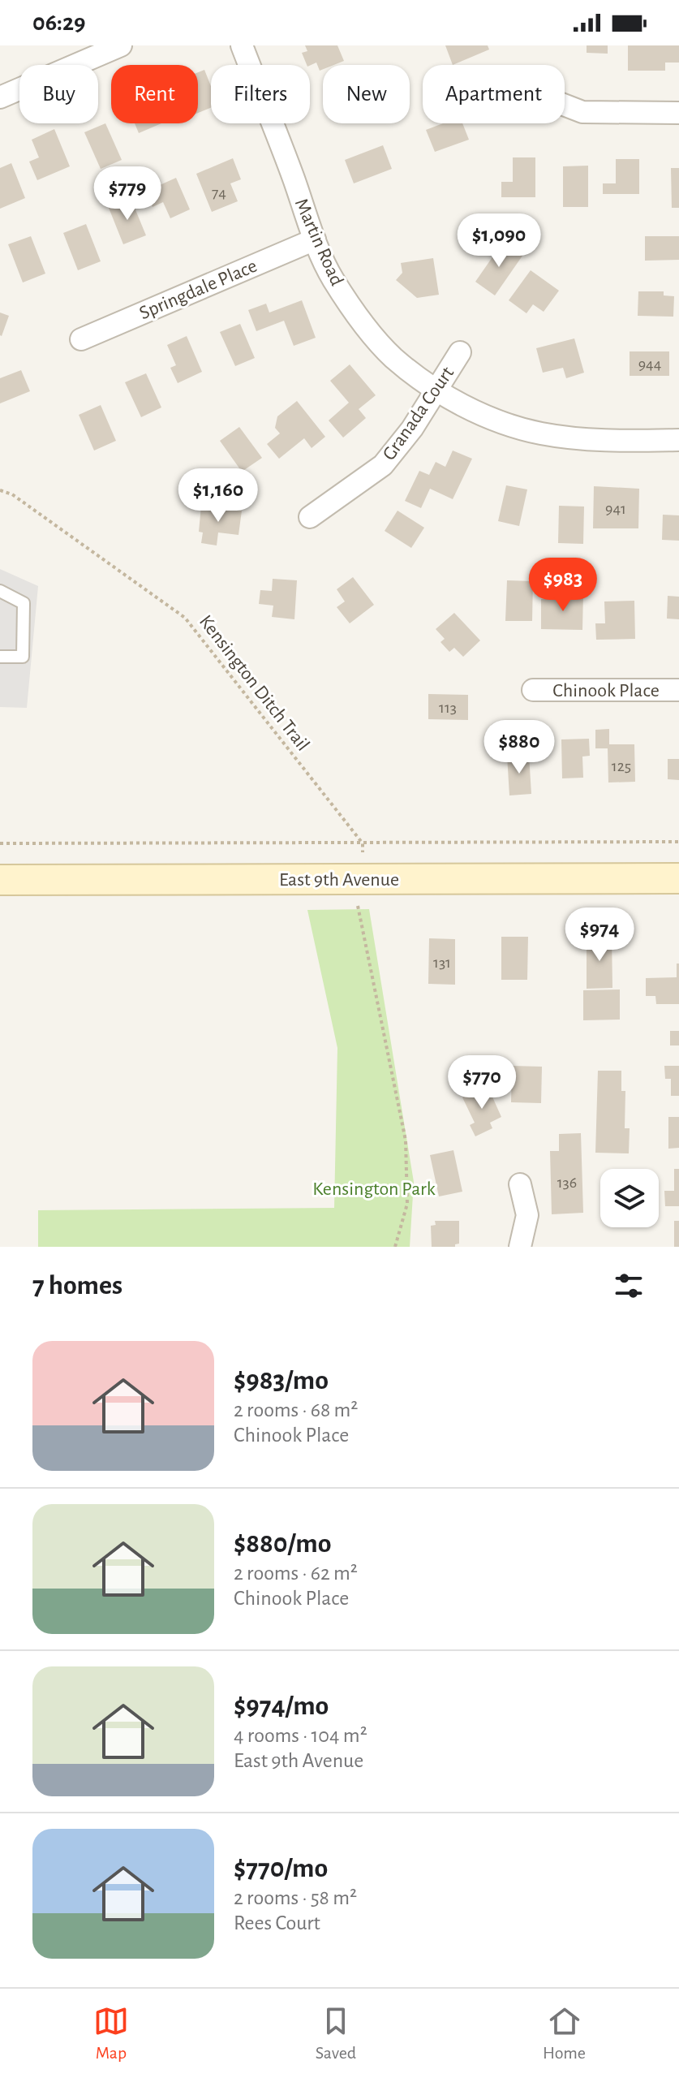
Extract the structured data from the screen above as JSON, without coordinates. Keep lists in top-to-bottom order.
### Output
{
  "streets": {
    "main road": ["East 9th Avenue"],
    "street": [
      "Martin Road",
      "Springdale Place",
      "Granada Court",
      "Chinook Place"
    ],
    "path": ["Kensington Ditch Trail"]
  },
  "crossings": [
    ["Martin Road", "Springdale Place"],
    ["Martin Road", "Granada Court"]
  ],
  "parks": ["Kensington Park"],
  "house_numbers": [
    "74",
    "944",
    "941",
    "113",
    "125",
    "131",
    "136"
  ],
  "page": {
    "status": "06:29",
    "chip": [
      "Buy",
      "Rent",
      "Filters",
      "New",
      "Apartment"
    ],
    "price": [
      "$779",
      "$1,090",
      "$1,160",
      "$983",
      "$880",
      "$974",
      "$770"
    ],
    "heading": "7 homes",
    "list": [
      {
        "name": "$983/mo",
        "note": "2 rooms · 68 m² · Chinook Place"
      },
      {
        "name": "$880/mo",
        "note": "2 rooms · 62 m² · Chinook Place"
      },
      {
        "name": "$974/mo",
        "note": "4 rooms · 104 m² · East 9th Avenue"
      },
      {
        "name": "$770/mo",
        "note": "2 rooms · 58 m² · Rees Court"
      }
    ],
    "tabs": ["Map", "Saved", "Home"]
  }
}
